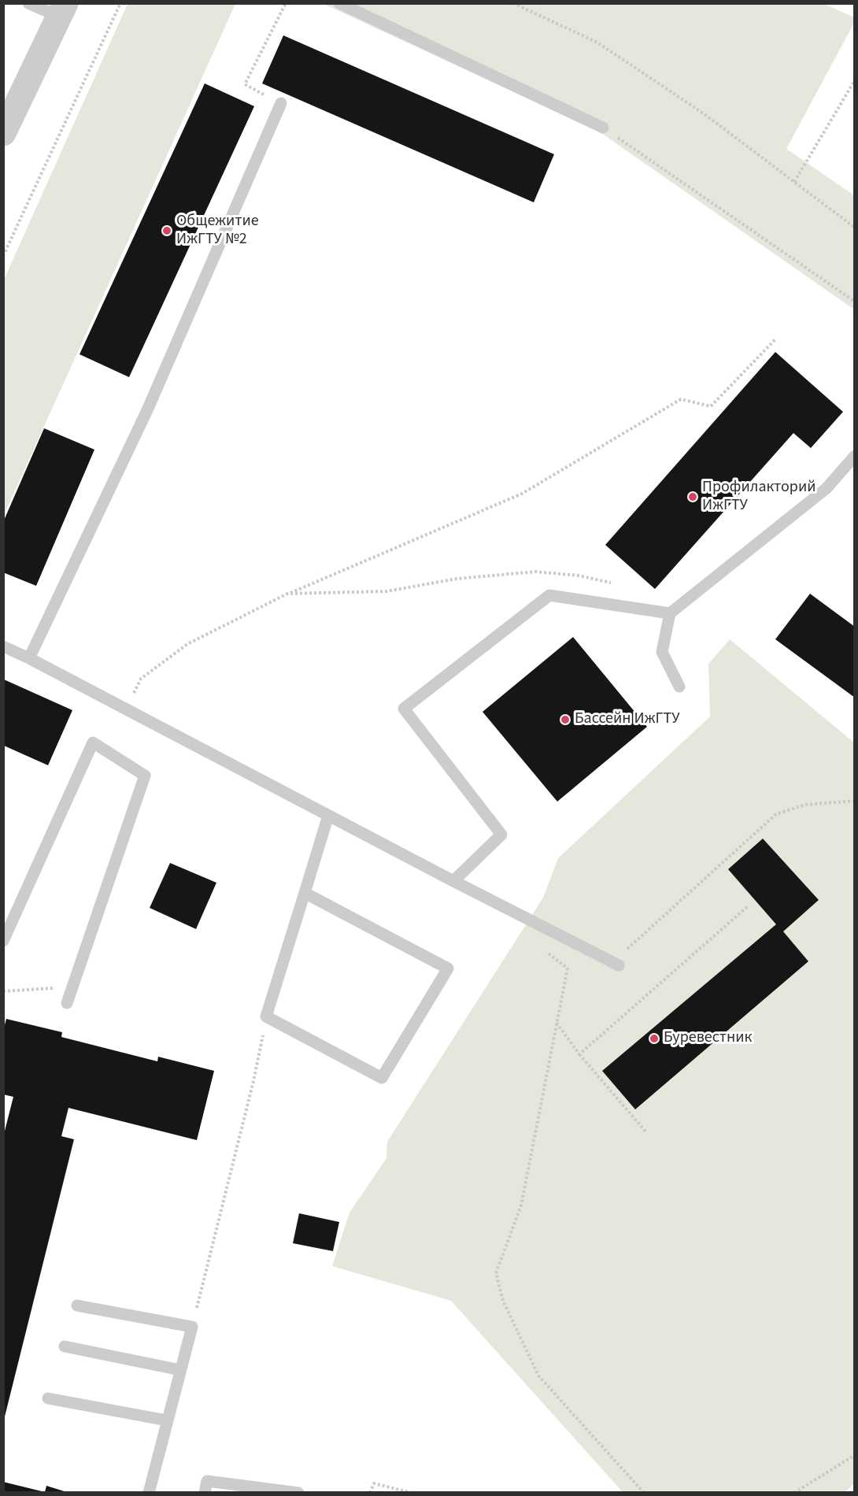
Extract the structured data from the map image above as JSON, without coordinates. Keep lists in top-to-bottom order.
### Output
{
  "places": [
    "Общежитие ИжГТУ №2",
    "Профилакторий ИжГТУ",
    "Бассейн ИжГТУ",
    "Буревестник"
  ]
}
